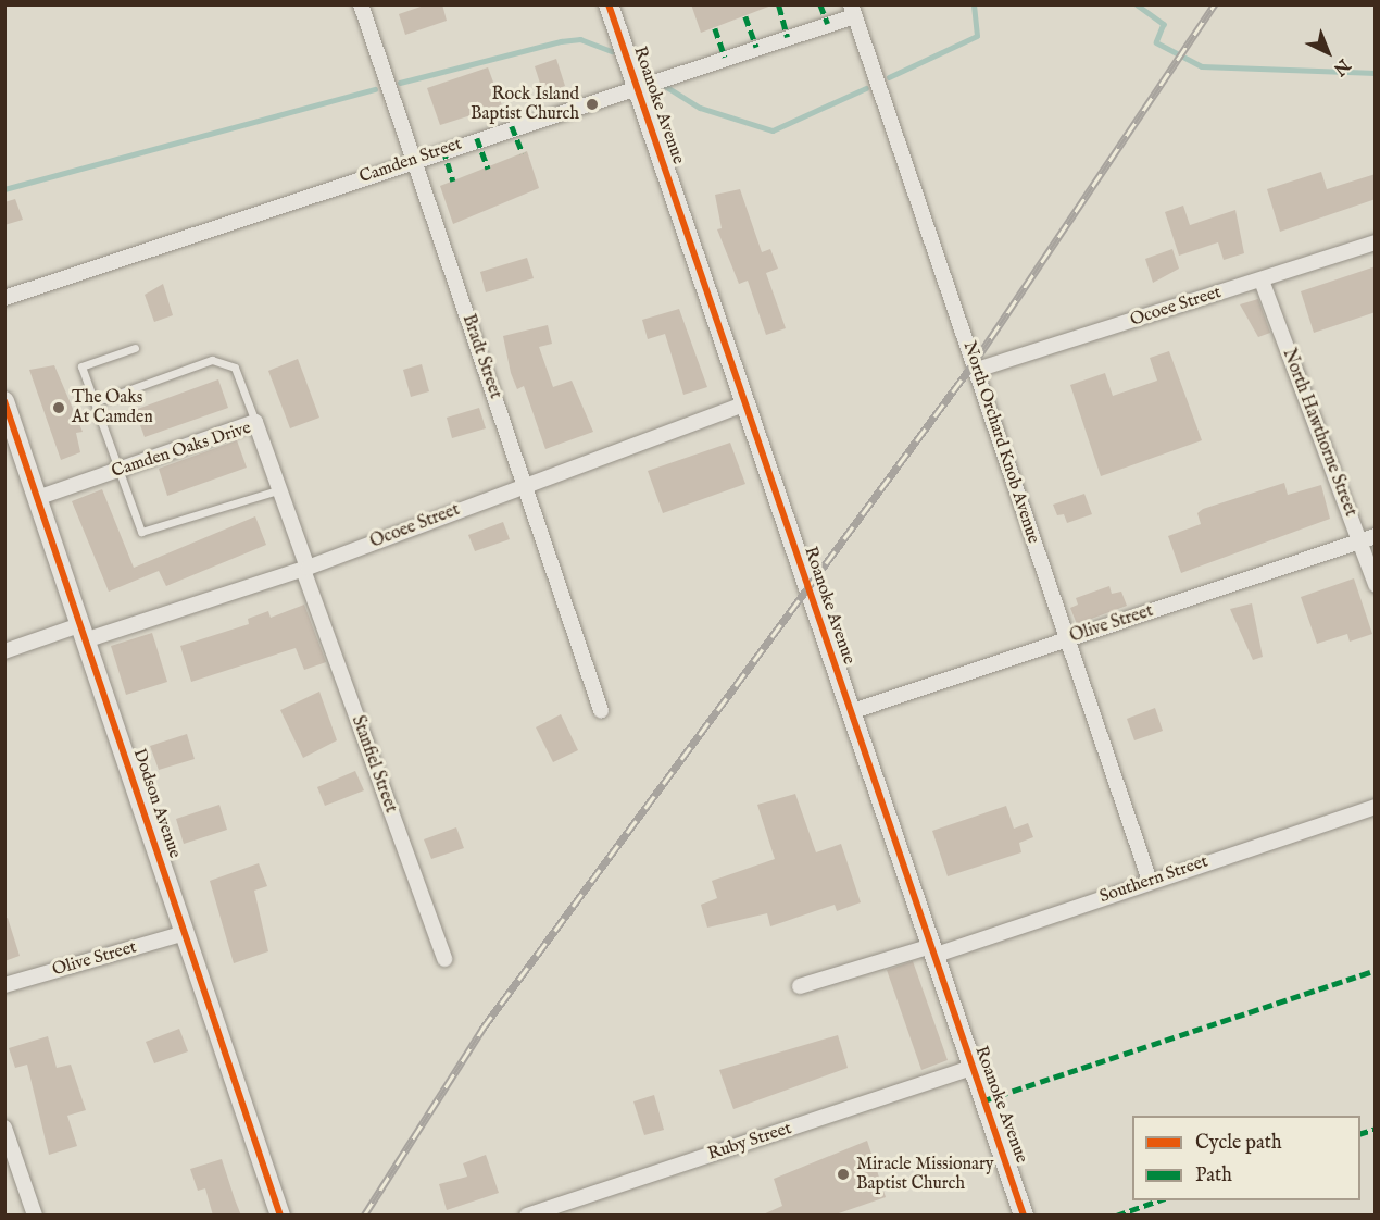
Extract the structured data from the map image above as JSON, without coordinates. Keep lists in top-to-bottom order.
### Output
{
  "streets": {
    "street": [
      "Roanoke Avenue",
      "Camden Street",
      "Ocoee Street",
      "Bradt Street",
      "North Hawthorne Street",
      "North Orchard Knob Avenue",
      "Camden Oaks Drive",
      "Olive Street",
      "Stanfiel Street",
      "Dodson Avenue",
      "Southern Street",
      "Ruby Street"
    ]
  },
  "crossings": [
    ["Roanoke Avenue", "Camden Street"],
    ["Roanoke Avenue", "Ocoee Street"],
    ["Roanoke Avenue", "Olive Street"],
    ["Roanoke Avenue", "Southern Street"],
    ["Roanoke Avenue", "Ruby Street"],
    ["Camden Street", "Bradt Street"],
    ["Camden Street", "North Orchard Knob Avenue"],
    ["Ocoee Street", "Bradt Street"],
    ["Ocoee Street", "North Hawthorne Street"],
    ["Ocoee Street", "North Orchard Knob Avenue"],
    ["Ocoee Street", "Camden Oaks Drive"],
    ["Ocoee Street", "Stanfiel Street"],
    ["Ocoee Street", "Dodson Avenue"],
    ["North Hawthorne Street", "Olive Street"],
    ["North Orchard Knob Avenue", "Olive Street"],
    ["North Orchard Knob Avenue", "Southern Street"],
    ["Camden Oaks Drive", "Stanfiel Street"],
    ["Camden Oaks Drive", "Dodson Avenue"],
    ["Olive Street", "Dodson Avenue"]
  ],
  "places": ["Rock Island Baptist Church", "The Oaks At Camden", "Miracle Missionary Baptist Church"],
  "legend": ["Cycle path", "Path"],
  "north": "bottom right"
}
